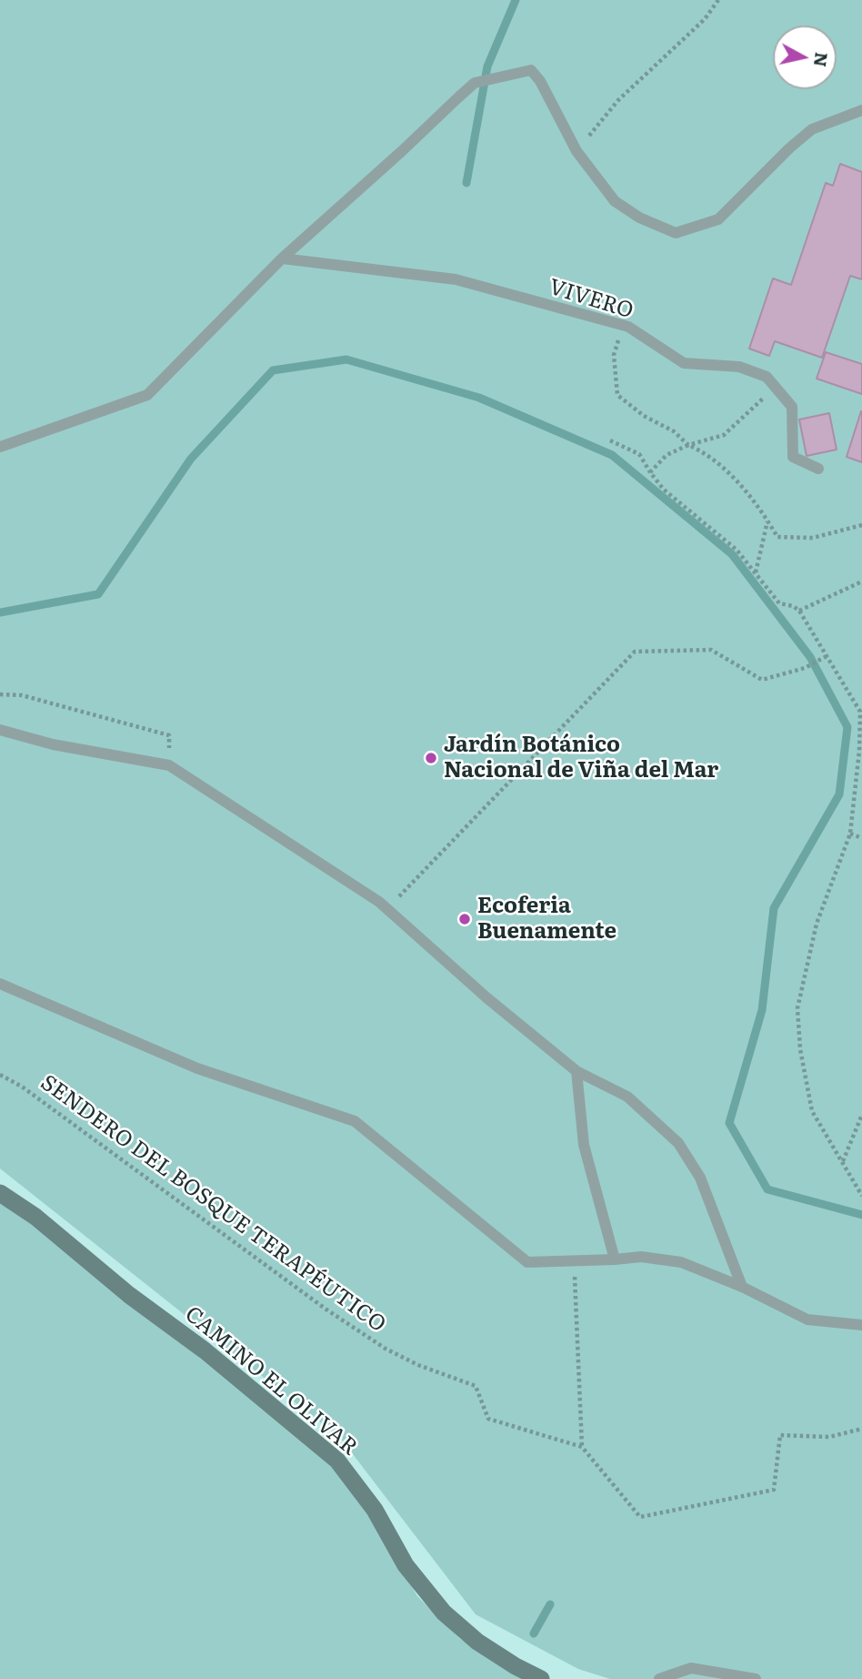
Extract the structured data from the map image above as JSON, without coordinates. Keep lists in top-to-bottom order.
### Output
{
  "streets": {
    "main road": ["CAMINO EL OLIVAR"],
    "lane": ["VIVERO"],
    "path": ["SENDERO DEL BOSQUE TERAPÉUTICO"]
  },
  "places": ["Jardín Botánico Nacional de Viña del Mar", "Ecoferia Buenamente"],
  "north": "right"
}
